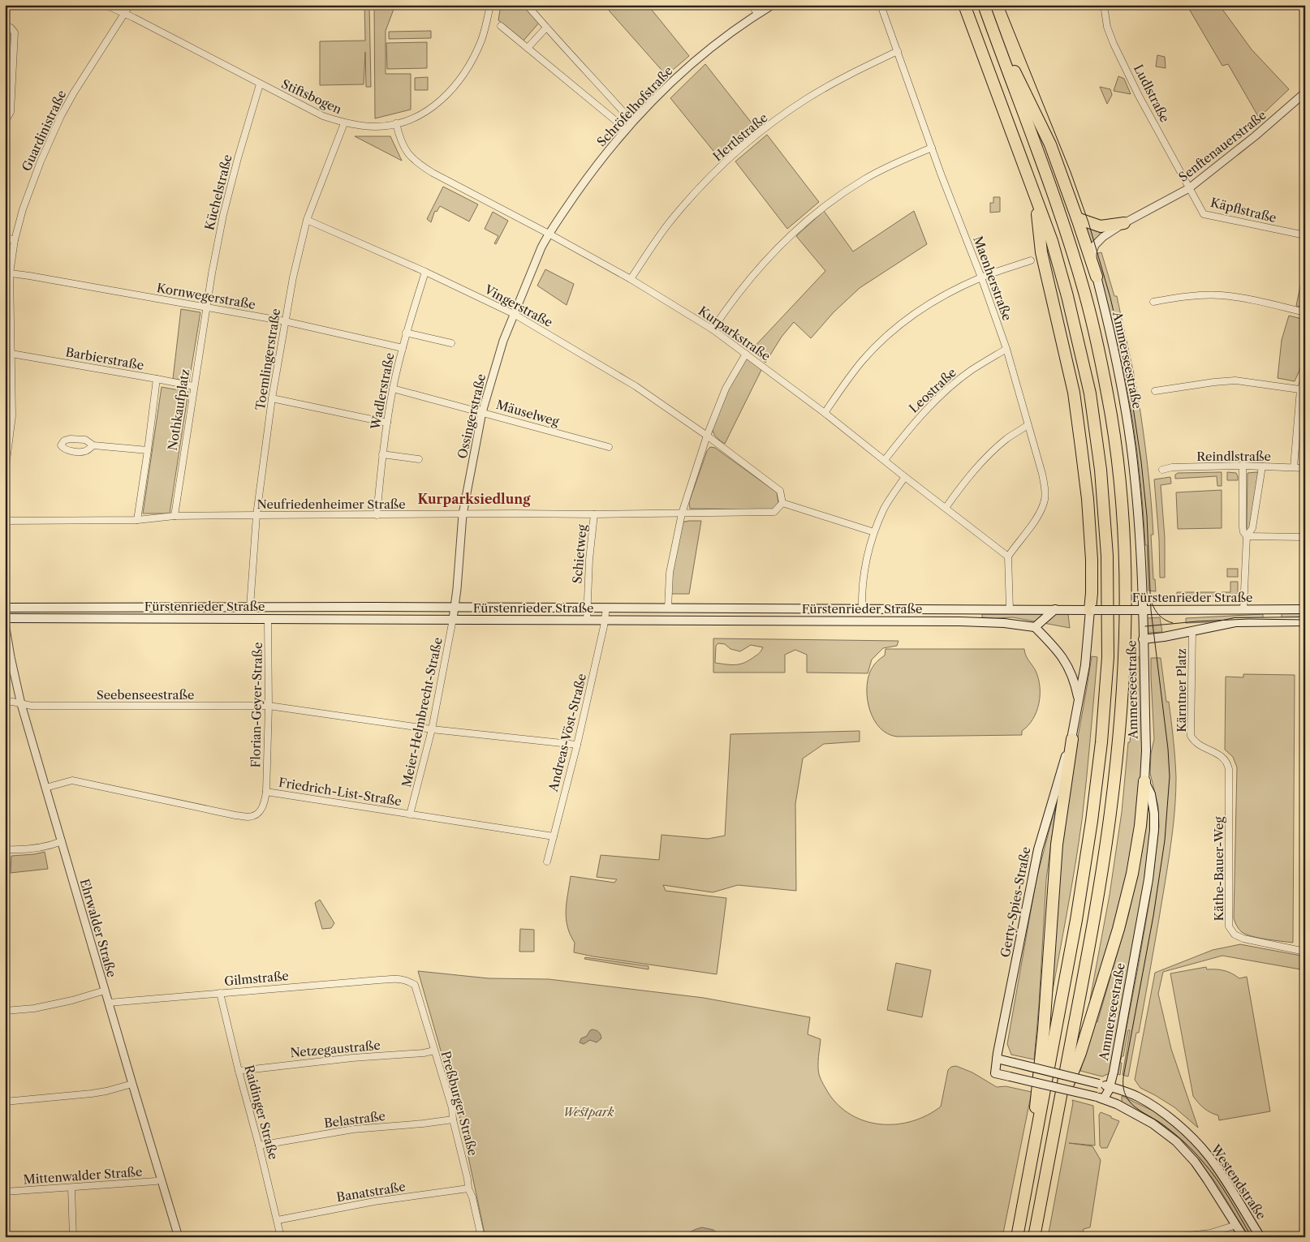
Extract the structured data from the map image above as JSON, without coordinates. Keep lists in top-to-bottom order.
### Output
{
  "streets": {
    "main road": [
      "Ammerseestraße",
      "Fürstenrieder Straße",
      "Gerty-Spies-Straße",
      "Westendstraße"
    ],
    "street": [
      "Ludlstraße",
      "Stiftsbogen",
      "Schröfelhofstraße",
      "Guardinistraße",
      "Hertlstraße",
      "Senftenauerstraße",
      "Küchelstraße",
      "Käpflstraße",
      "Maenherstraße",
      "Kornwegerstraße",
      "Vingerstraße",
      "Kurparkstraße",
      "Barbierstraße",
      "Toemlingerstraße",
      "Leostraße",
      "Wadlerstraße",
      "Nothkaufplatz",
      "Mäuselweg",
      "Ossingerstraße",
      "Reindlstraße",
      "Neufriedenheimer Straße",
      "Schietweg",
      "Kärntner Platz",
      "Seebenseestraße",
      "Florian-Geyer-Straße",
      "Meier-Helmbrecht-Straße",
      "Andreas-Vöst-Straße",
      "Friedrich-List-Straße",
      "Käthe-Bauer-Weg",
      "Ehrwalder Straße",
      "Gilmstraße",
      "Netzegaustraße",
      "Preßburger Straße",
      "Raidinger Straße",
      "Belastraße",
      "Mittenwalder Straße",
      "Banatstraße"
    ]
  },
  "crossings": [
    ["Ludlstraße", "Senftenauerstraße"],
    ["Ludlstraße", "Käpflstraße"],
    ["Stiftsbogen", "Guardinistraße"],
    ["Stiftsbogen", "Küchelstraße"],
    ["Stiftsbogen", "Kurparkstraße"],
    ["Stiftsbogen", "Toemlingerstraße"],
    ["Schröfelhofstraße", "Kurparkstraße"],
    ["Schröfelhofstraße", "Ossingerstraße"],
    ["Guardinistraße", "Kornwegerstraße"],
    ["Guardinistraße", "Barbierstraße"],
    ["Hertlstraße", "Maenherstraße"],
    ["Hertlstraße", "Kurparkstraße"],
    ["Senftenauerstraße", "Käpflstraße"],
    ["Senftenauerstraße", "Ammerseestraße"],
    ["Küchelstraße", "Kornwegerstraße"],
    ["Küchelstraße", "Nothkaufplatz"],
    ["Maenherstraße", "Kurparkstraße"],
    ["Maenherstraße", "Leostraße"],
    ["Kornwegerstraße", "Toemlingerstraße"],
    ["Kornwegerstraße", "Wadlerstraße"],
    ["Kornwegerstraße", "Nothkaufplatz"],
    ["Vingerstraße", "Toemlingerstraße"],
    ["Vingerstraße", "Wadlerstraße"],
    ["Vingerstraße", "Ossingerstraße"],
    ["Vingerstraße", "Neufriedenheimer Straße"],
    ["Kurparkstraße", "Leostraße"],
    ["Kurparkstraße", "Ossingerstraße"],
    ["Barbierstraße", "Nothkaufplatz"],
    ["Toemlingerstraße", "Neufriedenheimer Straße"],
    ["Toemlingerstraße", "Fürstenrieder Straße"],
    ["Ammerseestraße", "Fürstenrieder Straße"],
    ["Ammerseestraße", "Westendstraße"],
    ["Wadlerstraße", "Mäuselweg"],
    ["Wadlerstraße", "Neufriedenheimer Straße"],
    ["Nothkaufplatz", "Neufriedenheimer Straße"],
    ["Mäuselweg", "Ossingerstraße"],
    ["Ossingerstraße", "Neufriedenheimer Straße"],
    ["Ossingerstraße", "Fürstenrieder Straße"],
    ["Ossingerstraße", "Meier-Helmbrecht-Straße"],
    ["Neufriedenheimer Straße", "Schietweg"],
    ["Schietweg", "Fürstenrieder Straße"],
    ["Fürstenrieder Straße", "Kärntner Platz"],
    ["Fürstenrieder Straße", "Florian-Geyer-Straße"],
    ["Fürstenrieder Straße", "Meier-Helmbrecht-Straße"],
    ["Fürstenrieder Straße", "Andreas-Vöst-Straße"],
    ["Kärntner Platz", "Käthe-Bauer-Weg"],
    ["Seebenseestraße", "Florian-Geyer-Straße"],
    ["Seebenseestraße", "Meier-Helmbrecht-Straße"],
    ["Seebenseestraße", "Andreas-Vöst-Straße"],
    ["Seebenseestraße", "Ehrwalder Straße"],
    ["Florian-Geyer-Straße", "Friedrich-List-Straße"],
    ["Meier-Helmbrecht-Straße", "Friedrich-List-Straße"],
    ["Andreas-Vöst-Straße", "Friedrich-List-Straße"],
    ["Friedrich-List-Straße", "Ehrwalder Straße"],
    ["Gerty-Spies-Straße", "Westendstraße"],
    ["Ehrwalder Straße", "Gilmstraße"],
    ["Ehrwalder Straße", "Mittenwalder Straße"],
    ["Gilmstraße", "Preßburger Straße"],
    ["Gilmstraße", "Raidinger Straße"],
    ["Netzegaustraße", "Preßburger Straße"],
    ["Netzegaustraße", "Raidinger Straße"],
    ["Preßburger Straße", "Belastraße"],
    ["Preßburger Straße", "Banatstraße"],
    ["Raidinger Straße", "Belastraße"],
    ["Raidinger Straße", "Banatstraße"]
  ],
  "districts": ["Kurparksiedlung"],
  "parks": ["Westpark"]
}
